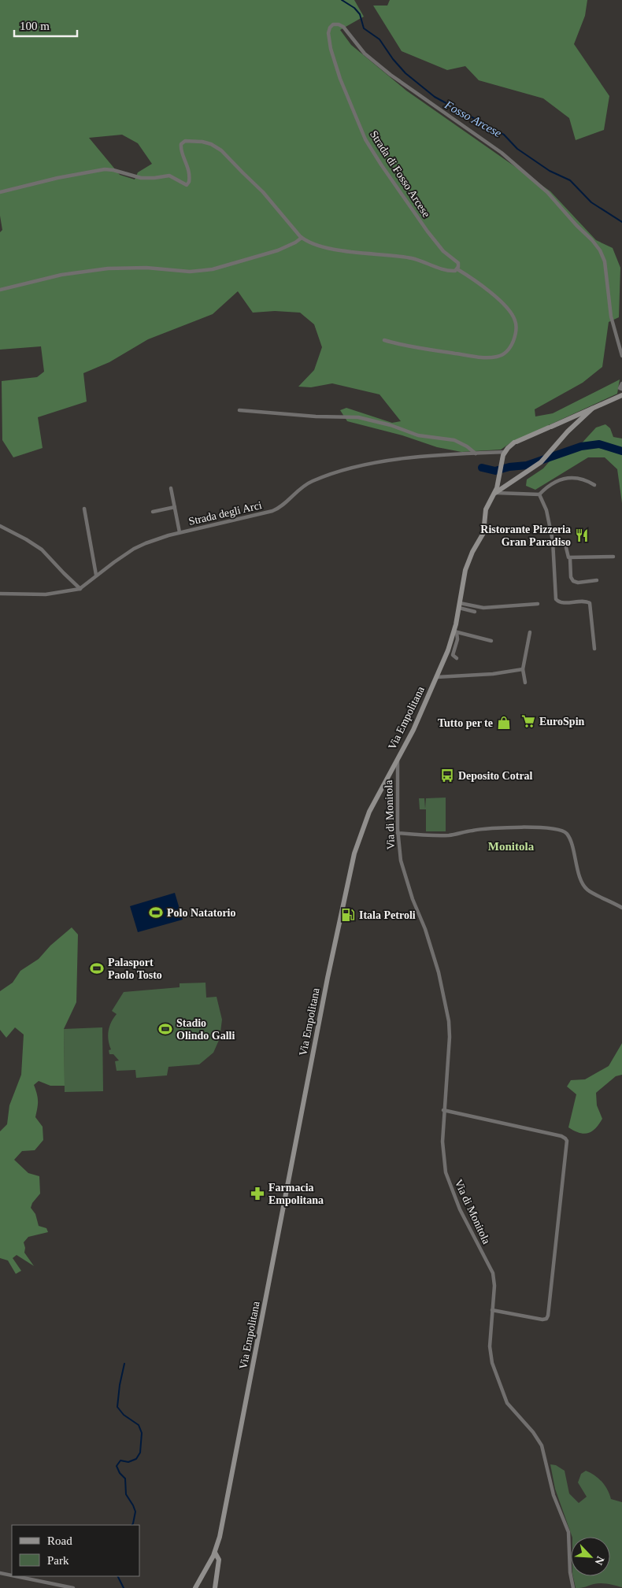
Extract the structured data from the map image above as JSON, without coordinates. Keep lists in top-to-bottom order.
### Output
{
  "streets": {
    "main road": ["Via Empolitana"],
    "street": ["Strada di Fosso Arcese", "Strada degli Arci", "Via di Monitola"]
  },
  "crossings": [
    ["Strada degli Arci", "Via Empolitana"],
    ["Via Empolitana", "Via di Monitola"]
  ],
  "districts": ["Monitola"],
  "water": ["Fosso Arcese"],
  "places": {
    "restaurant": ["Ristorante Pizzeria Gran Paradiso"],
    "supermarket": ["EuroSpin"],
    "shop": ["Tutto per te"],
    "bus stop": ["Deposito Cotral"],
    "sports": ["Polo Natatorio", "Palasport Paolo Tosto", "Stadio Olindo Galli"],
    "fuel station": ["Itala Petroli"],
    "pharmacy": ["Farmacia Empolitana"]
  },
  "legend": ["Road", "Park"],
  "scale_bar": "100 m",
  "north": "bottom right"
}
